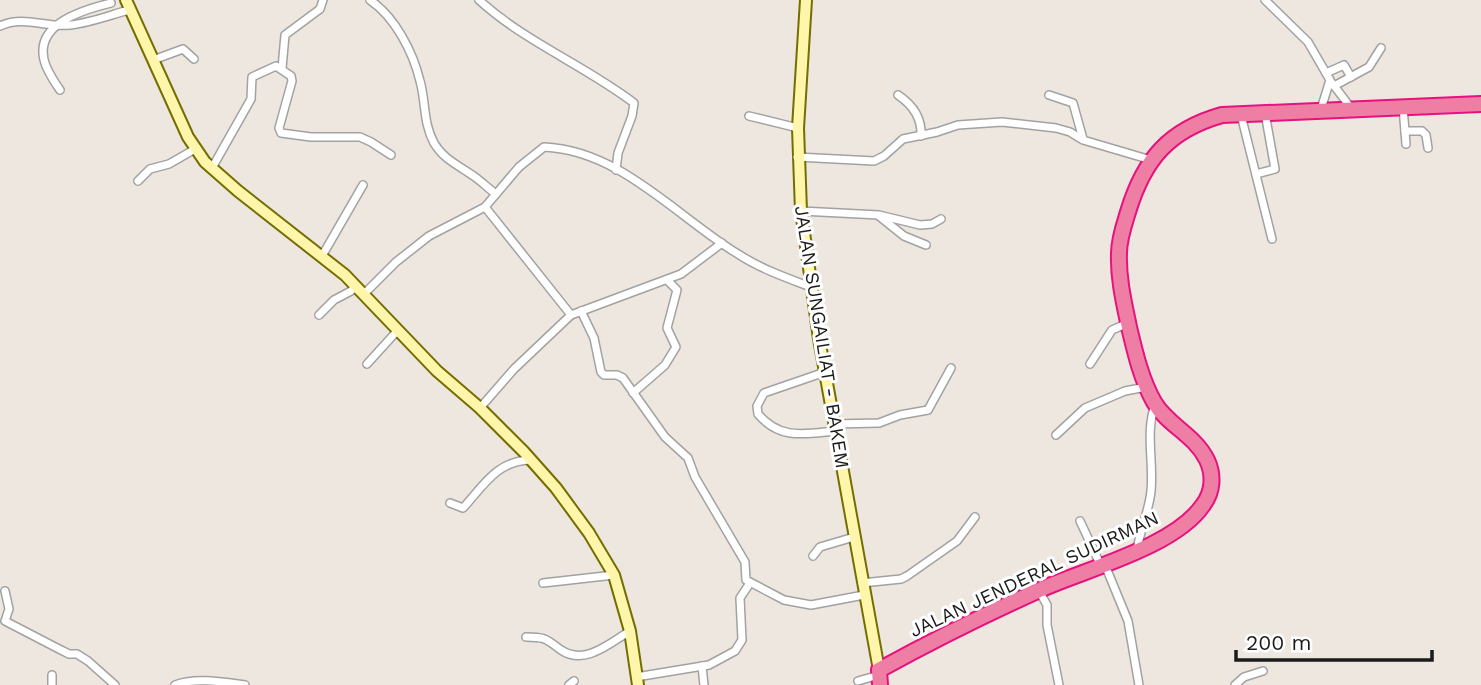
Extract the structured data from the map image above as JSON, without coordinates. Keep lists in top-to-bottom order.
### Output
{
  "streets": {
    "highway": ["JALAN JENDERAL SUDIRMAN"],
    "main road": ["JALAN SUNGAILIAT - BAKEM"]
  },
  "crossings": [
    ["JALAN SUNGAILIAT - BAKEM", "JALAN JENDERAL SUDIRMAN"]
  ],
  "scale_bar": "200 m"
}
